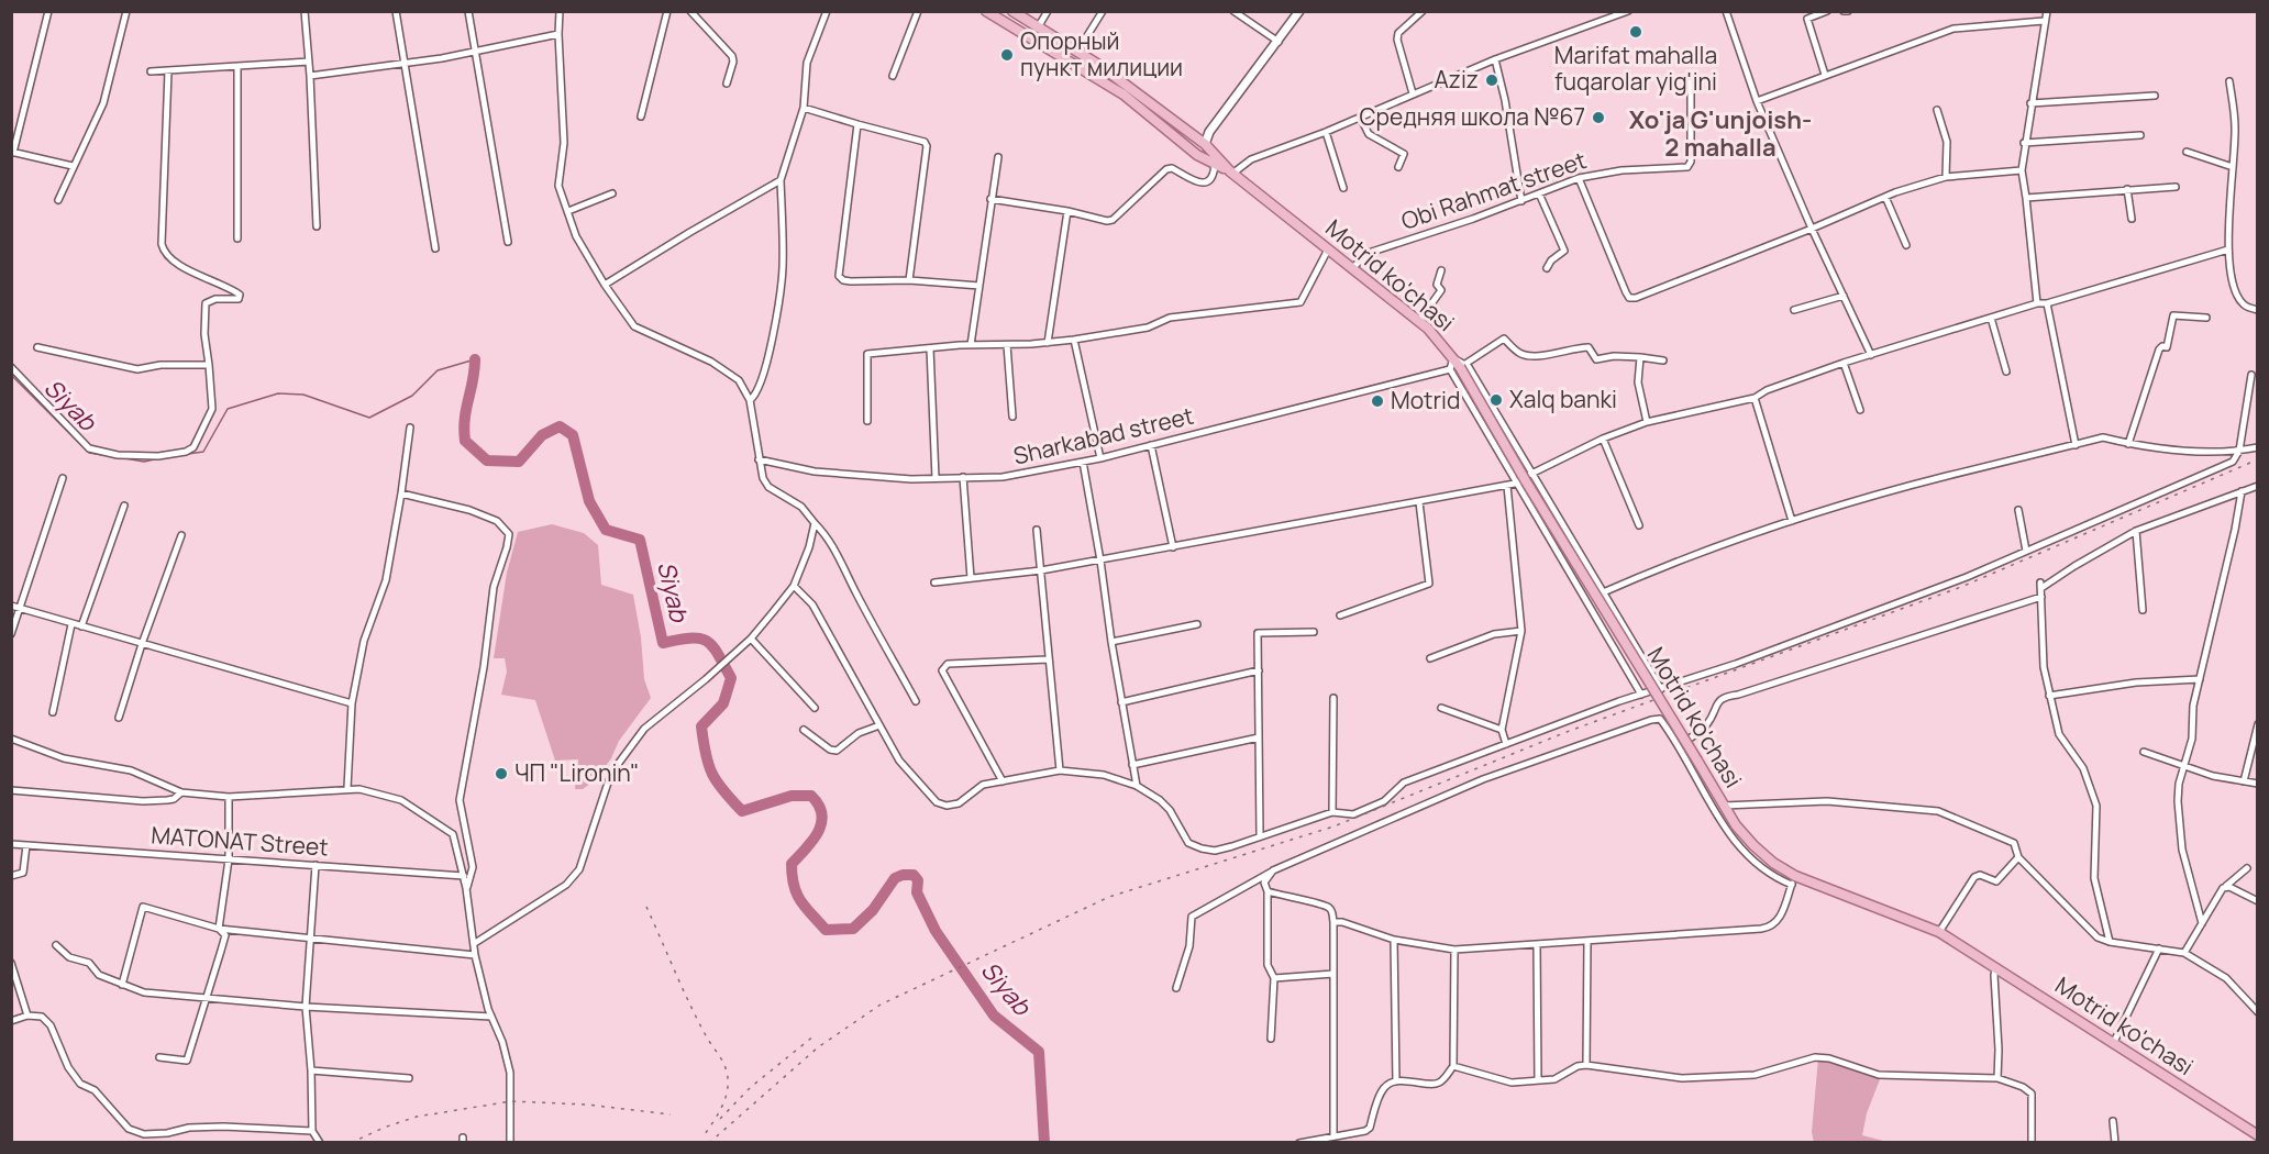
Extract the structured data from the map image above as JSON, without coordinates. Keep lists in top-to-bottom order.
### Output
{
  "streets": {
    "main road": ["Motrid ko'chasi"],
    "street": ["Obi Rahmat street", "Sharkabad street", "MATONAT Street"]
  },
  "crossings": [
    ["Obi Rahmat street", "Motrid ko'chasi"]
  ],
  "districts": ["Xo'ja G'unjoish- 2 mahalla"],
  "water": ["Siyab"],
  "places": [
    "Marifat mahalla fuqarolar yig'ini",
    "Опорный пункт милиции",
    "Aziz",
    "Средняя школа №67",
    "Xalq banki",
    "Motrid",
    "ЧП \"Lironin\""
  ]
}
